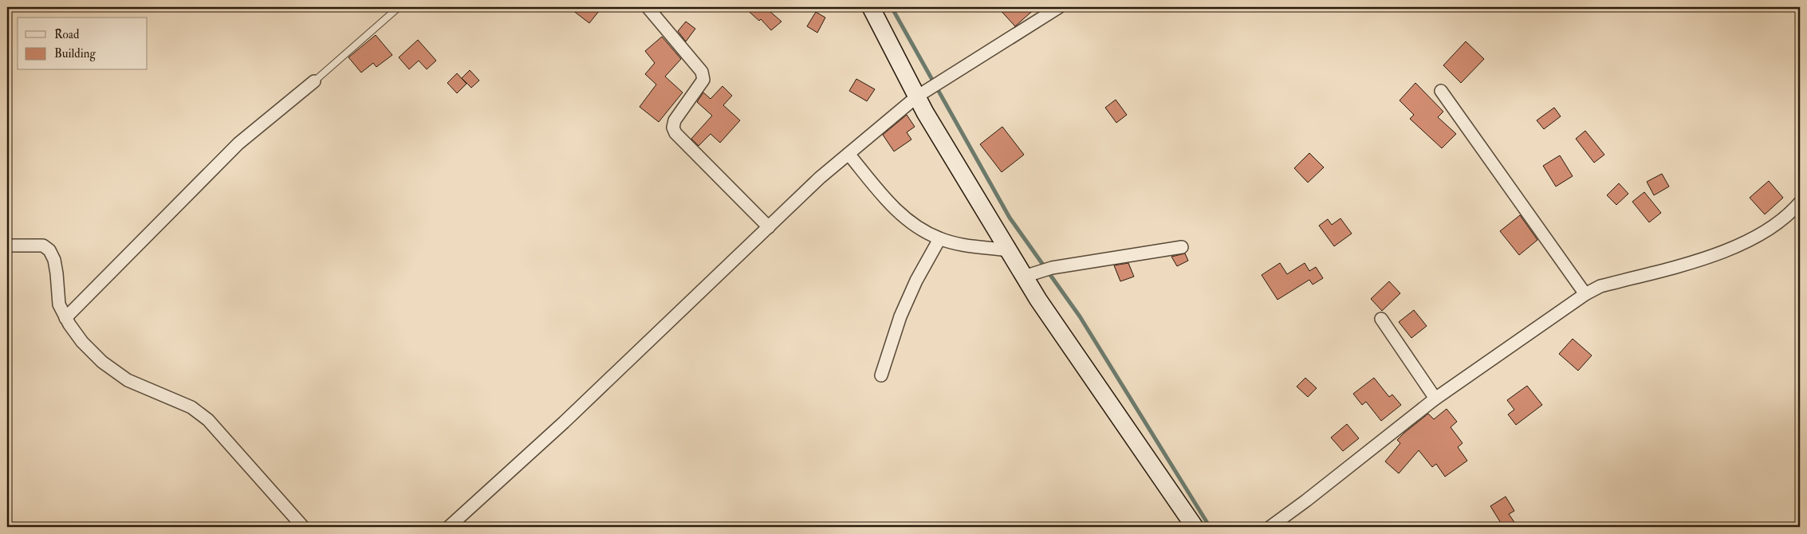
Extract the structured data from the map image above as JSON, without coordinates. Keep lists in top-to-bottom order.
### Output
{
  "legend": ["Road", "Building"]
}
